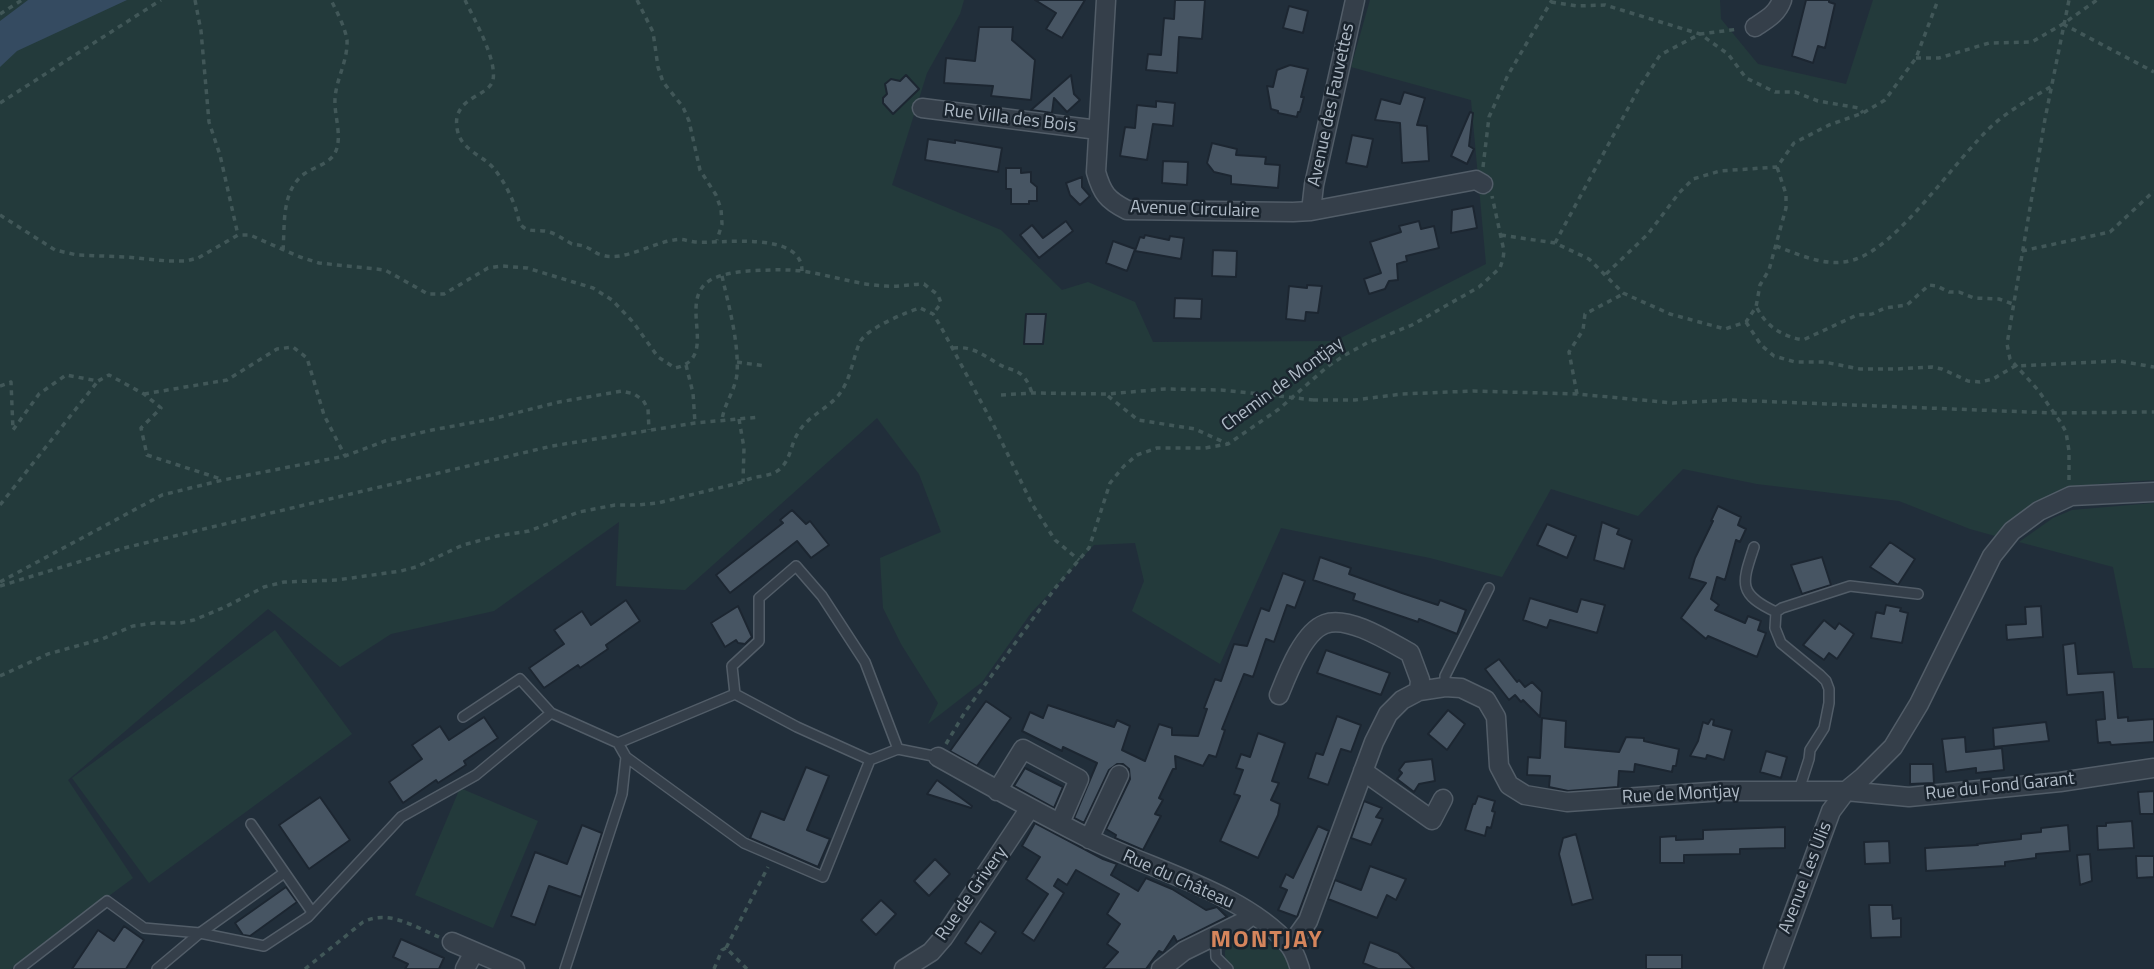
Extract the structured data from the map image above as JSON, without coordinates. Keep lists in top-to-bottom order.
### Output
{
  "streets": {
    "street": [
      "Avenue des Fauvettes",
      "Rue Villa des Bois",
      "Avenue Circulaire",
      "Rue du Fond Garant",
      "Rue de Montjay",
      "Avenue Les Ulis",
      "Rue du Château",
      "Rue de Grivery"
    ],
    "path": ["Chemin de Montjay"]
  },
  "crossings": [
    ["Avenue des Fauvettes", "Avenue Circulaire"],
    ["Rue Villa des Bois", "Avenue Circulaire"],
    ["Avenue Circulaire", "Chemin de Montjay"],
    ["Chemin de Montjay", "Rue du Château"],
    ["Rue du Fond Garant", "Rue de Montjay"],
    ["Rue du Fond Garant", "Avenue Les Ulis"],
    ["Rue de Montjay", "Avenue Les Ulis"],
    ["Rue de Montjay", "Rue du Château"],
    ["Rue du Château", "Rue de Grivery"]
  ],
  "districts": ["MONTJAY"]
}
